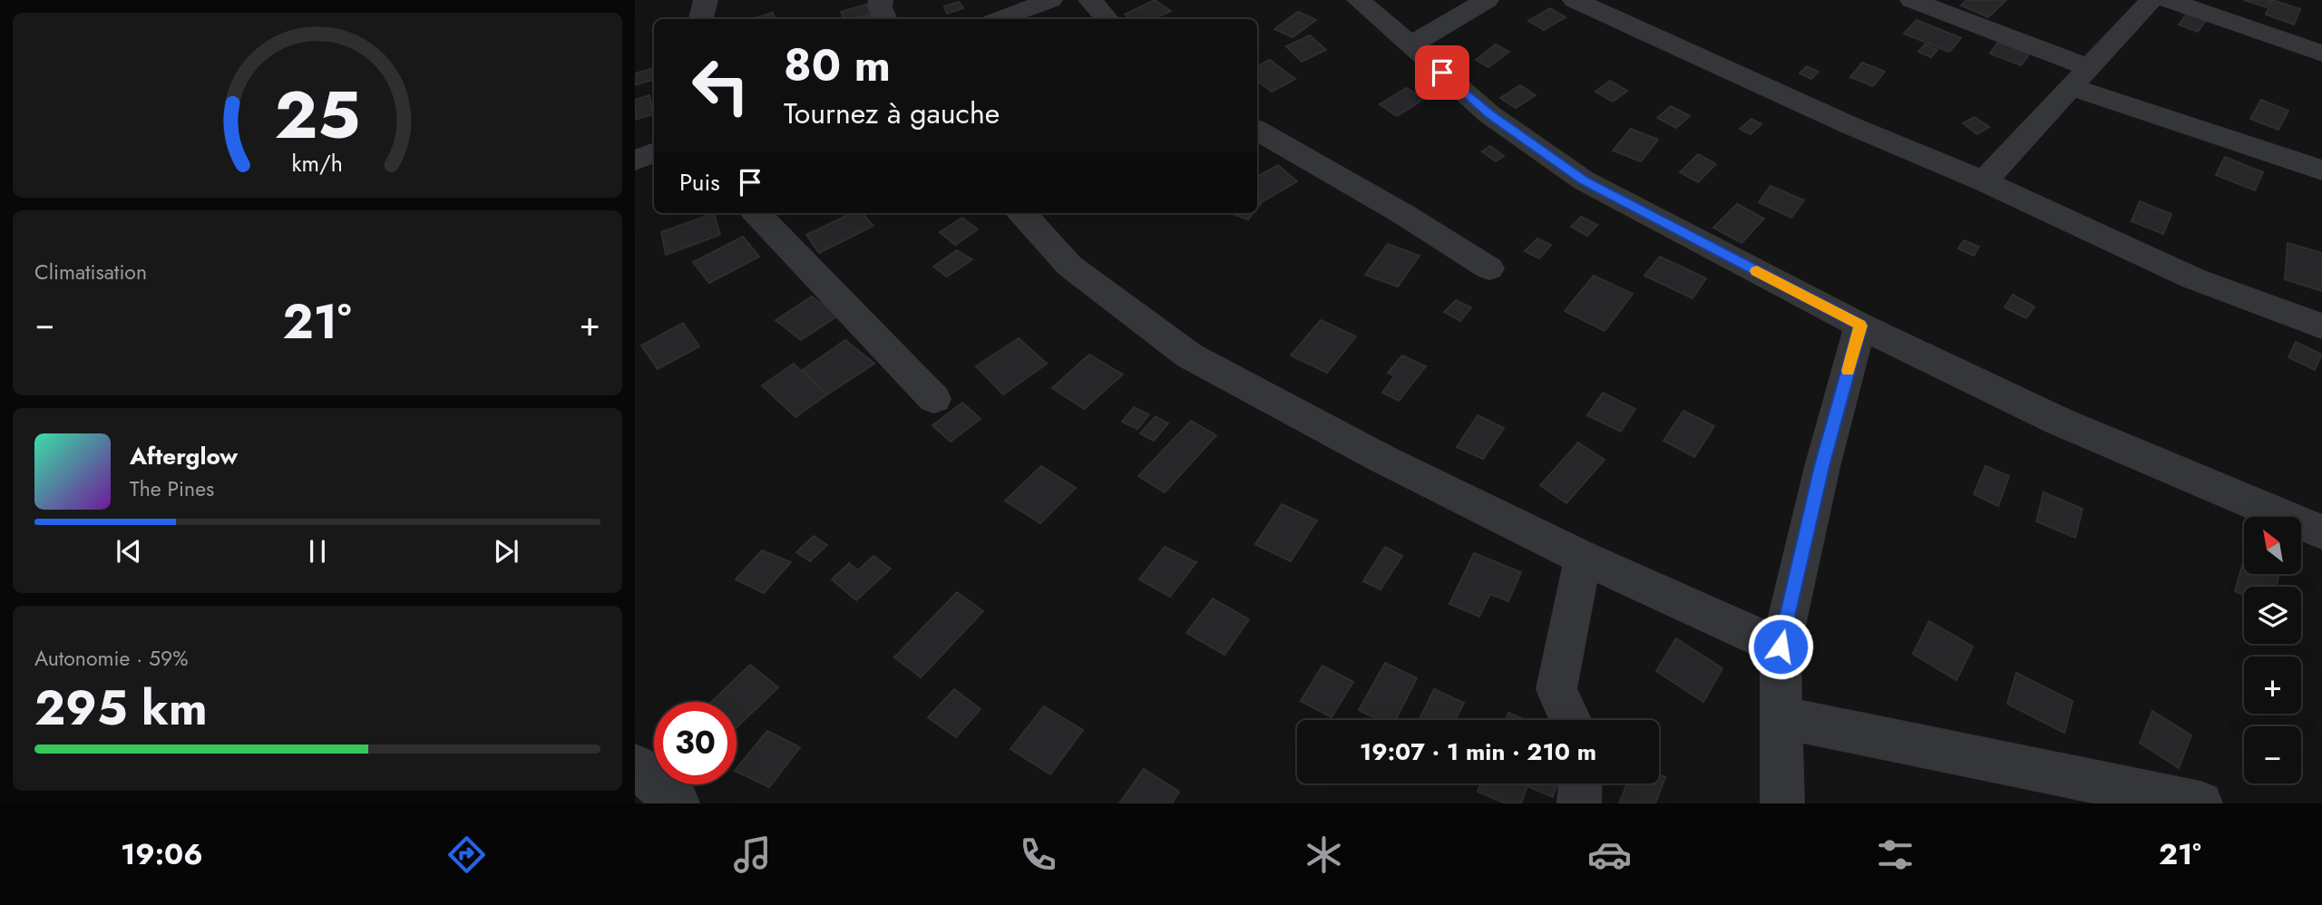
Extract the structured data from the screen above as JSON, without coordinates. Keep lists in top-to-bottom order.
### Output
{
  "north": "top left",
  "page": {
    "turn": ["80 m", "Tournez à gauche"],
    "then": "Puis",
    "tile": [
      "Climatisation",
      ["Autonomie · 59%", "295 km"]
    ],
    "heat": ["−", "21°", "+"],
    "song": ["Afterglow", "The Pines"],
    "map_buttons": ["+", "−"],
    "limit": "30",
    "trip": "19:07 · 1 min · 210 m",
    "tabs": ["19:06", "21°"],
    "gauge": ["25", "km/h"]
  }
}
